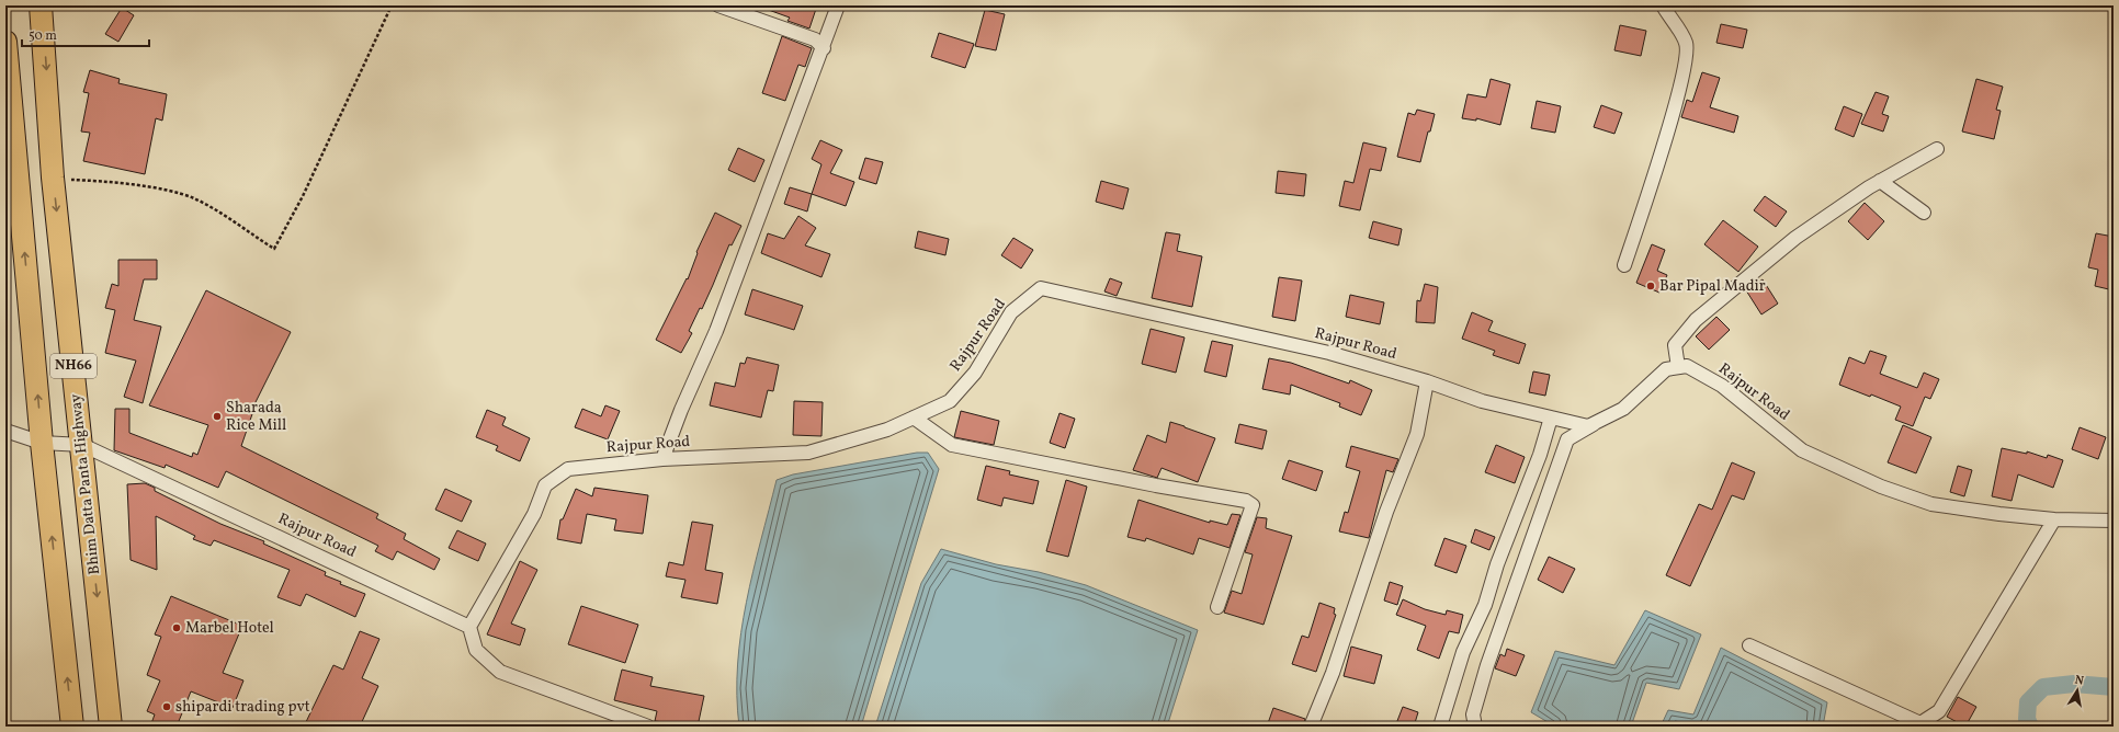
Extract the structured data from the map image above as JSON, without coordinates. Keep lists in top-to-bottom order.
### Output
{
  "streets": {
    "highway": ["NH66", "Bhim Datta Panta Highway"],
    "street": ["Rajpur Road"]
  },
  "crossings": [
    ["Rajpur Road", "NH66"],
    ["Rajpur Road", "Bhim Datta Panta Highway"]
  ],
  "places": [
    "Bar Pipal Madir",
    "Sharada Rice Mill",
    "Marbel Hotel",
    "shipardi trading pvt"
  ],
  "scale_bar": "50 m",
  "north": "top"
}
